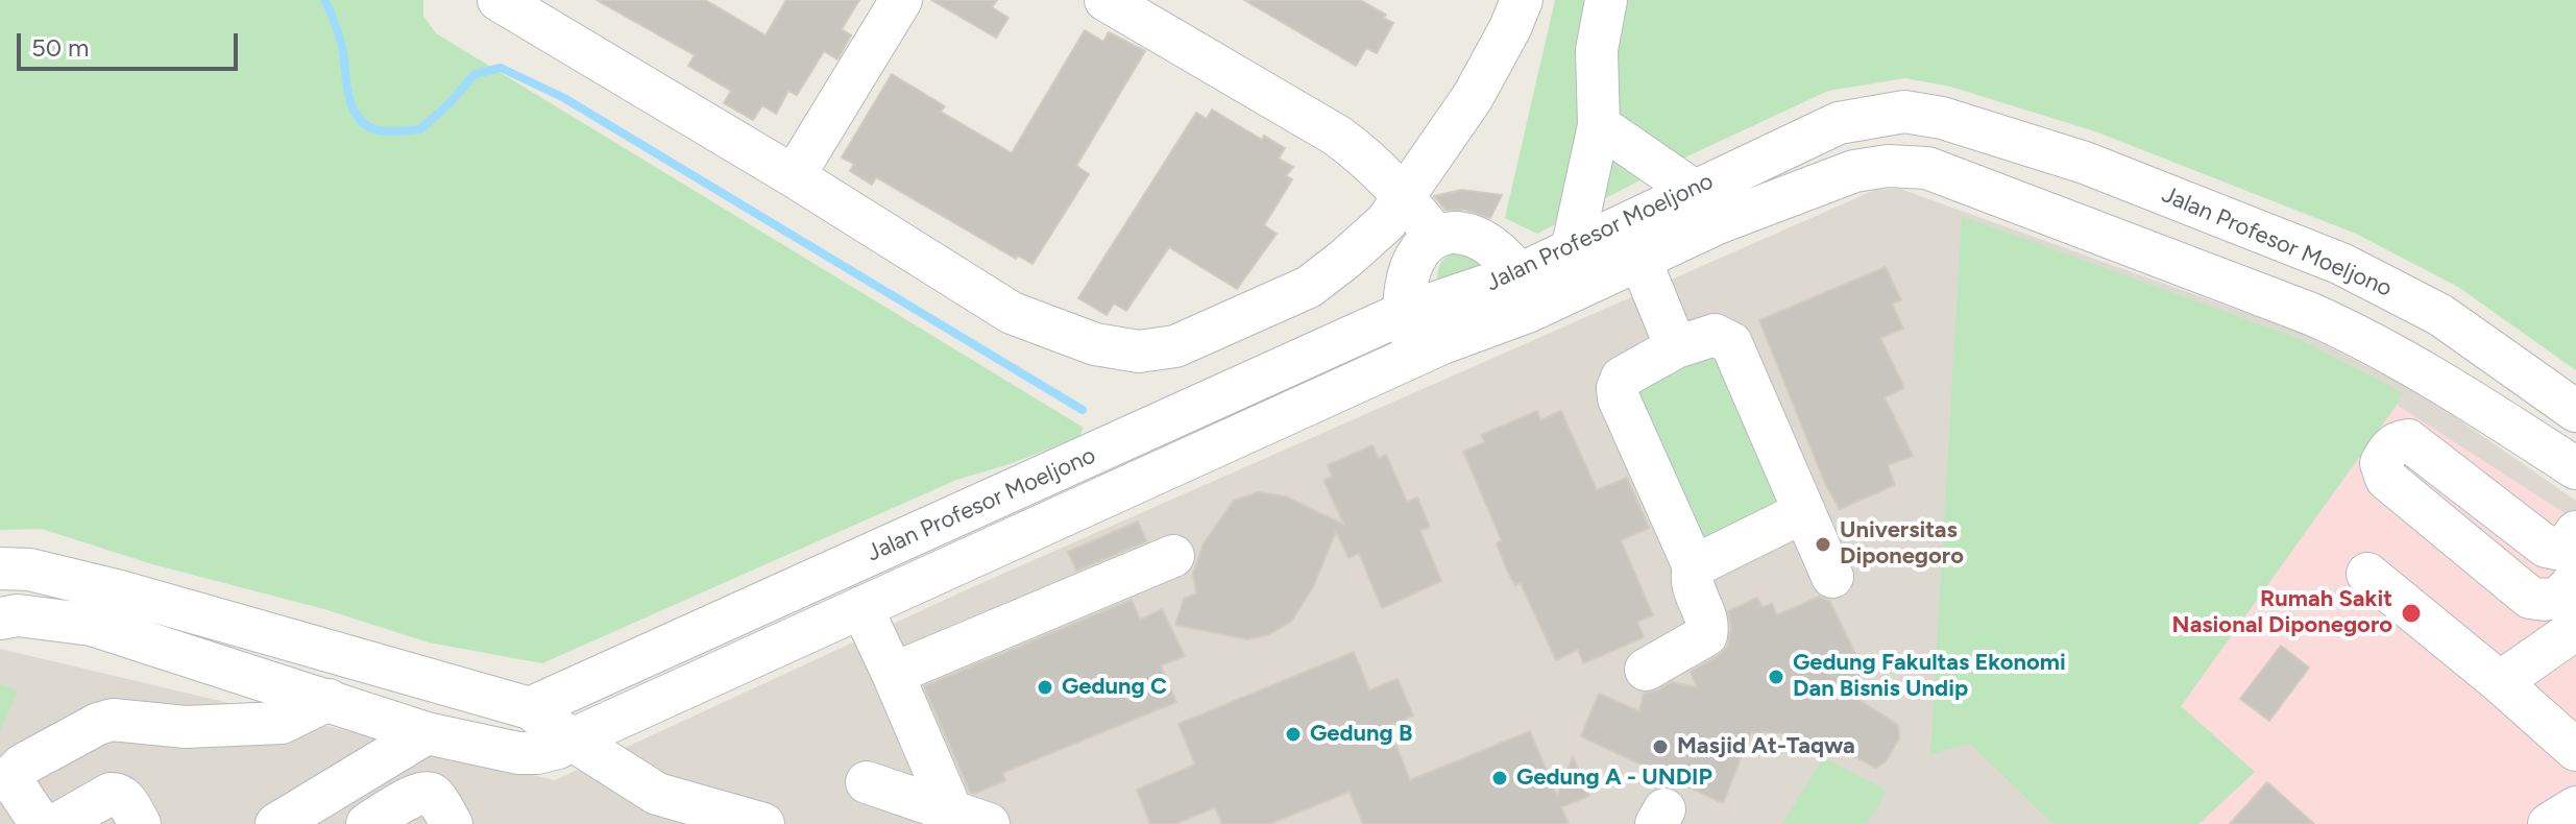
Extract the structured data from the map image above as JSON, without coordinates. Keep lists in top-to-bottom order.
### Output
{
  "streets": {
    "street": ["Jalan Profesor Moeljono"]
  },
  "places": [
    "Universitas Diponegoro",
    "Rumah Sakit Nasional Diponegoro",
    "Gedung Fakultas Ekonomi Dan Bisnis Undip",
    "Gedung C",
    "Gedung B",
    "Masjid At-Taqwa",
    "Gedung A - UNDIP"
  ],
  "scale_bar": "50 m"
}
